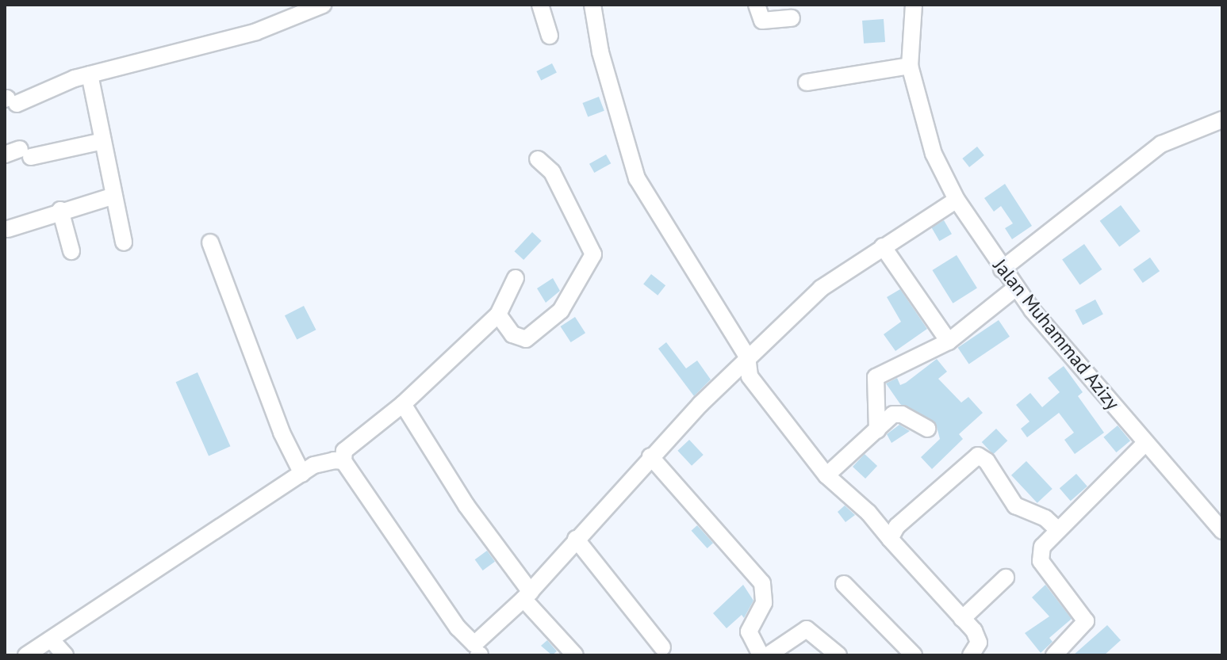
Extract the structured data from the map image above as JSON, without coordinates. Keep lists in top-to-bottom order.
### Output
{
  "streets": {
    "street": ["Jalan Muhammad Azizy"]
  }
}
